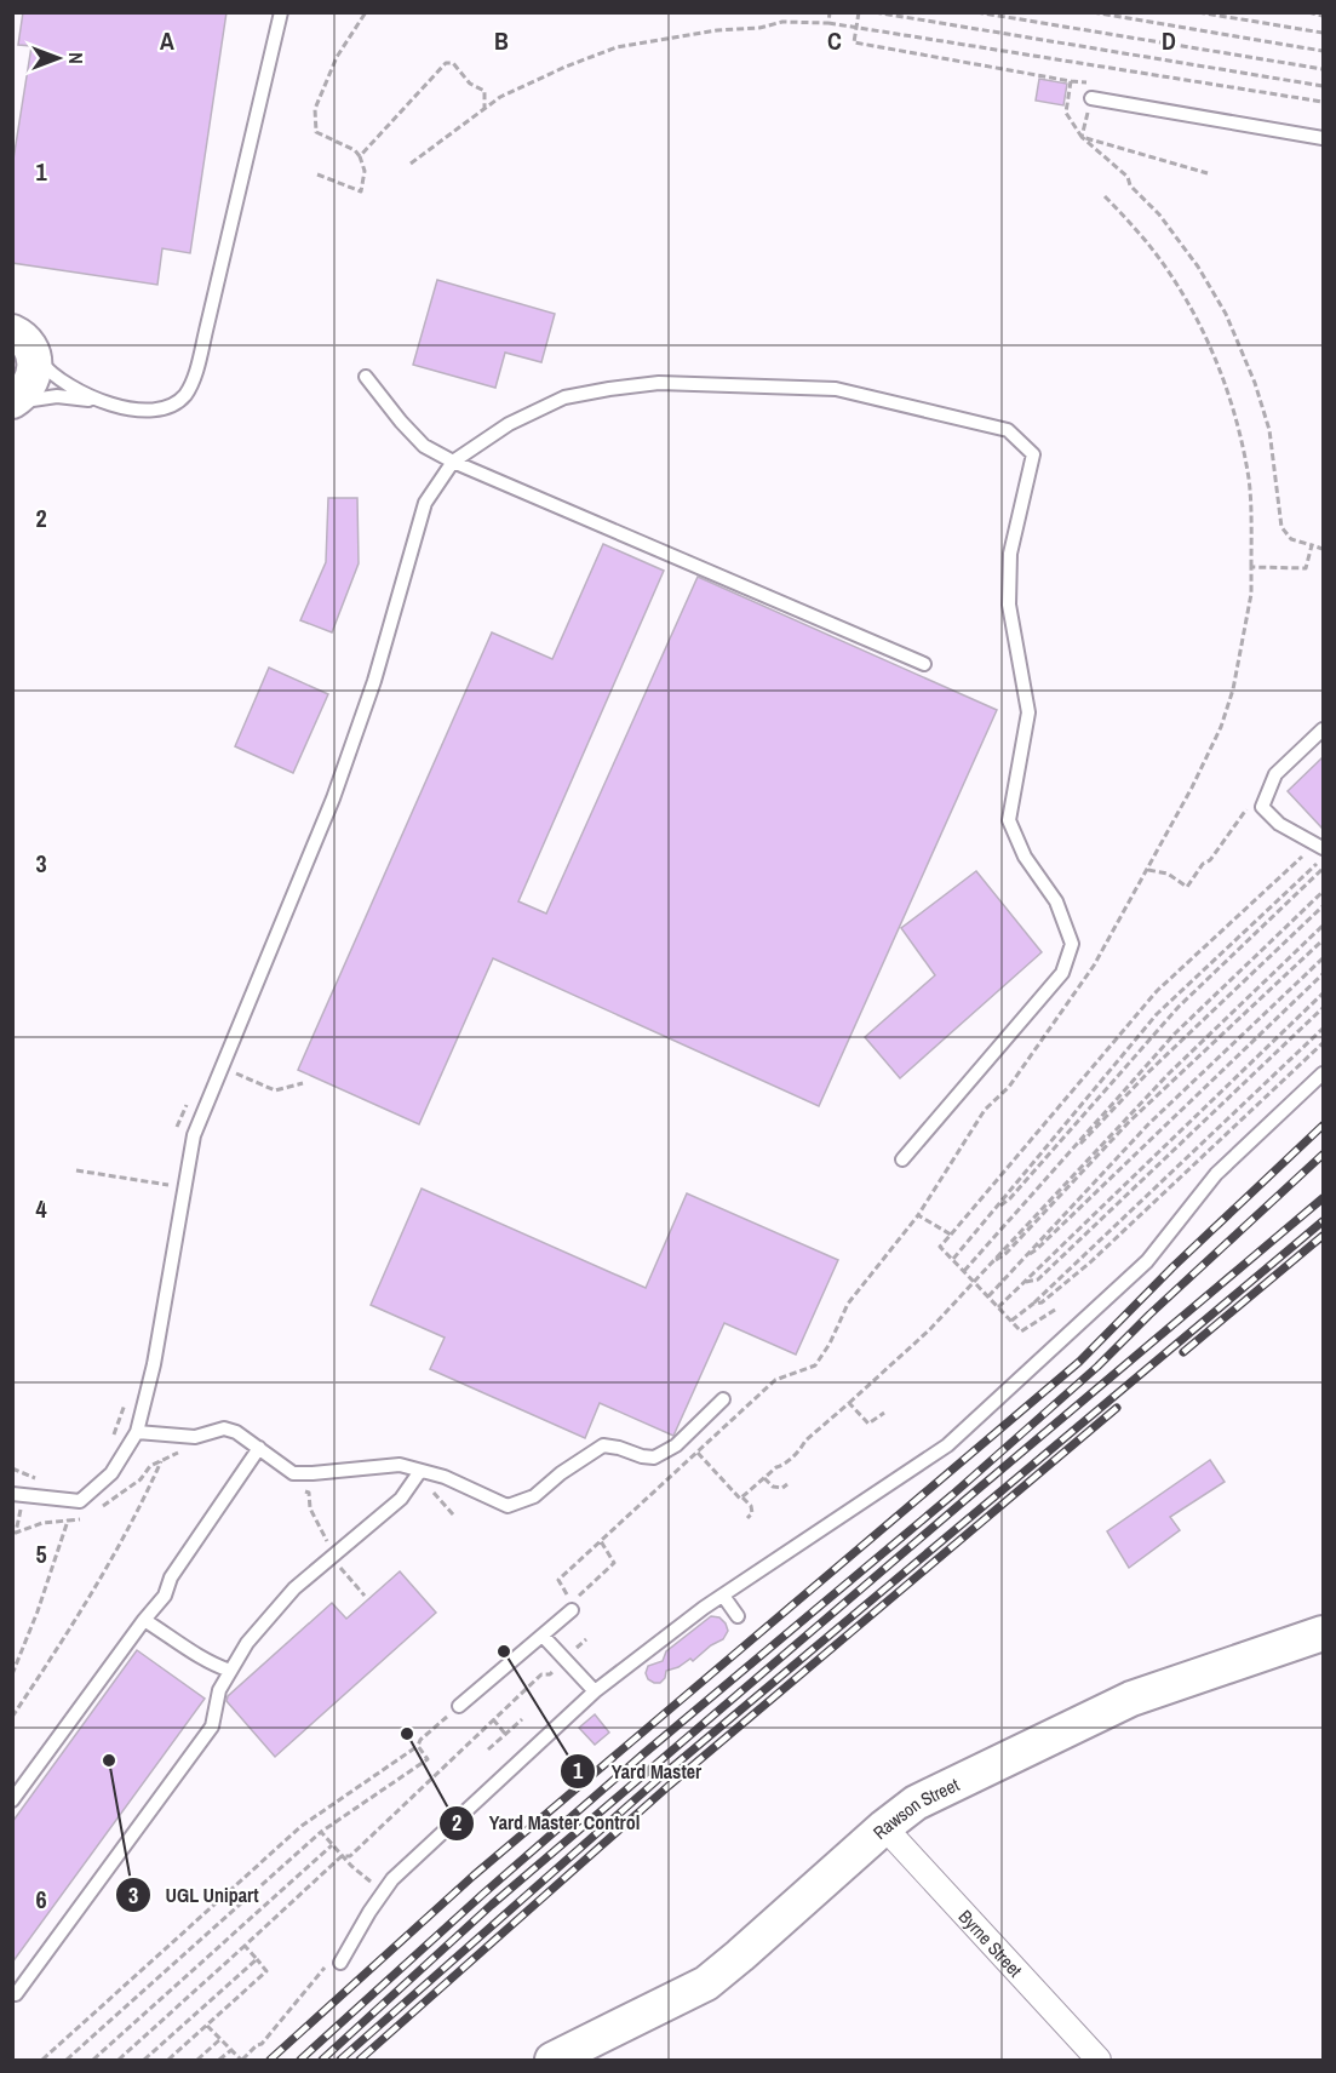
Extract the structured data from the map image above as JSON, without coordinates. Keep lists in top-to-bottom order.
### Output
{
  "streets": {
    "main road": ["Rawson Street"],
    "street": ["Byrne Street"]
  },
  "crossings": [
    ["Rawson Street", "Byrne Street"]
  ],
  "places": ["Yard Master", "Yard Master Control", "UGL Unipart"],
  "north": "right",
  "grid": {
    "columns": [
      "A",
      "B",
      "C",
      "D"
    ],
    "rows": [
      "1",
      "2",
      "3",
      "4",
      "5",
      "6"
    ]
  }
}
